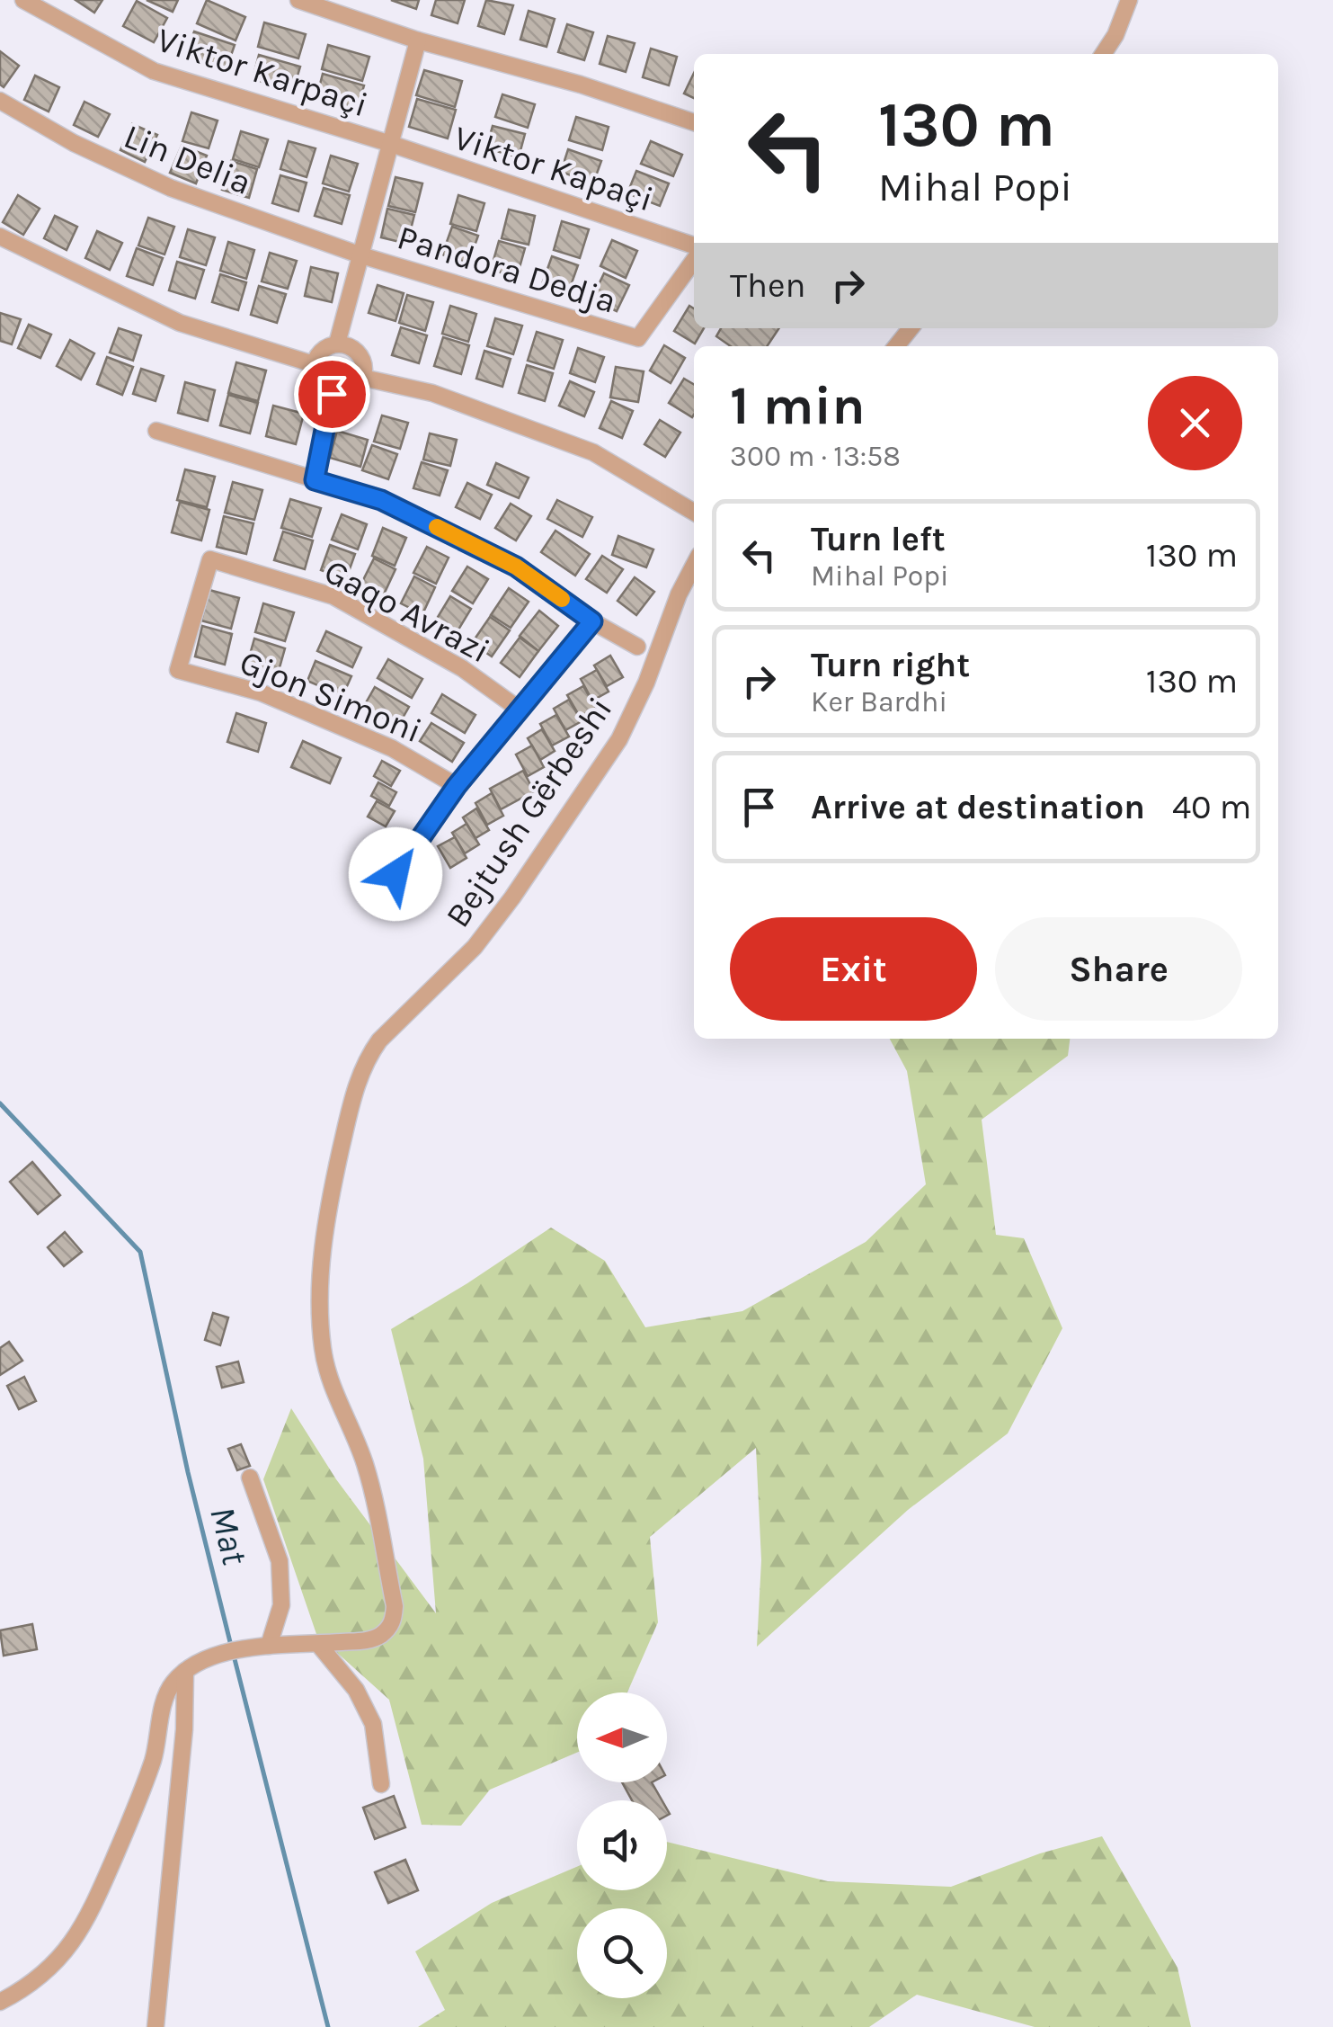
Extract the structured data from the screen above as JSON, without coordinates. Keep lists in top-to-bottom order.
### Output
{
  "streets": {
    "street": [
      "Viktor Karpaçi",
      "Lin Delia",
      "Viktor Kapaçi",
      "Pandora Dedja",
      "Gaqo Avrazi",
      "Gjon Simoni",
      "Bejtush Gërbeshi"
    ]
  },
  "crossings": [
    ["Viktor Karpaçi", "Viktor Kapaçi"],
    ["Lin Delia", "Pandora Dedja"],
    ["Gaqo Avrazi", "Gjon Simoni"]
  ],
  "water": ["Mat"],
  "north": "left",
  "page": {
    "turn": ["130 m", "Mihal Popi"],
    "then": "Then",
    "heading": ["1 min", "300 m · 13:58"],
    "list": [
      {
        "name": "Turn left",
        "note": "Mihal Popi",
        "value": "130 m"
      },
      {
        "name": "Turn right",
        "note": "Ker Bardhi",
        "value": "130 m"
      },
      {
        "name": "Arrive at destination",
        "value": "40 m"
      }
    ],
    "buttons": ["Exit", "Share"]
  }
}
